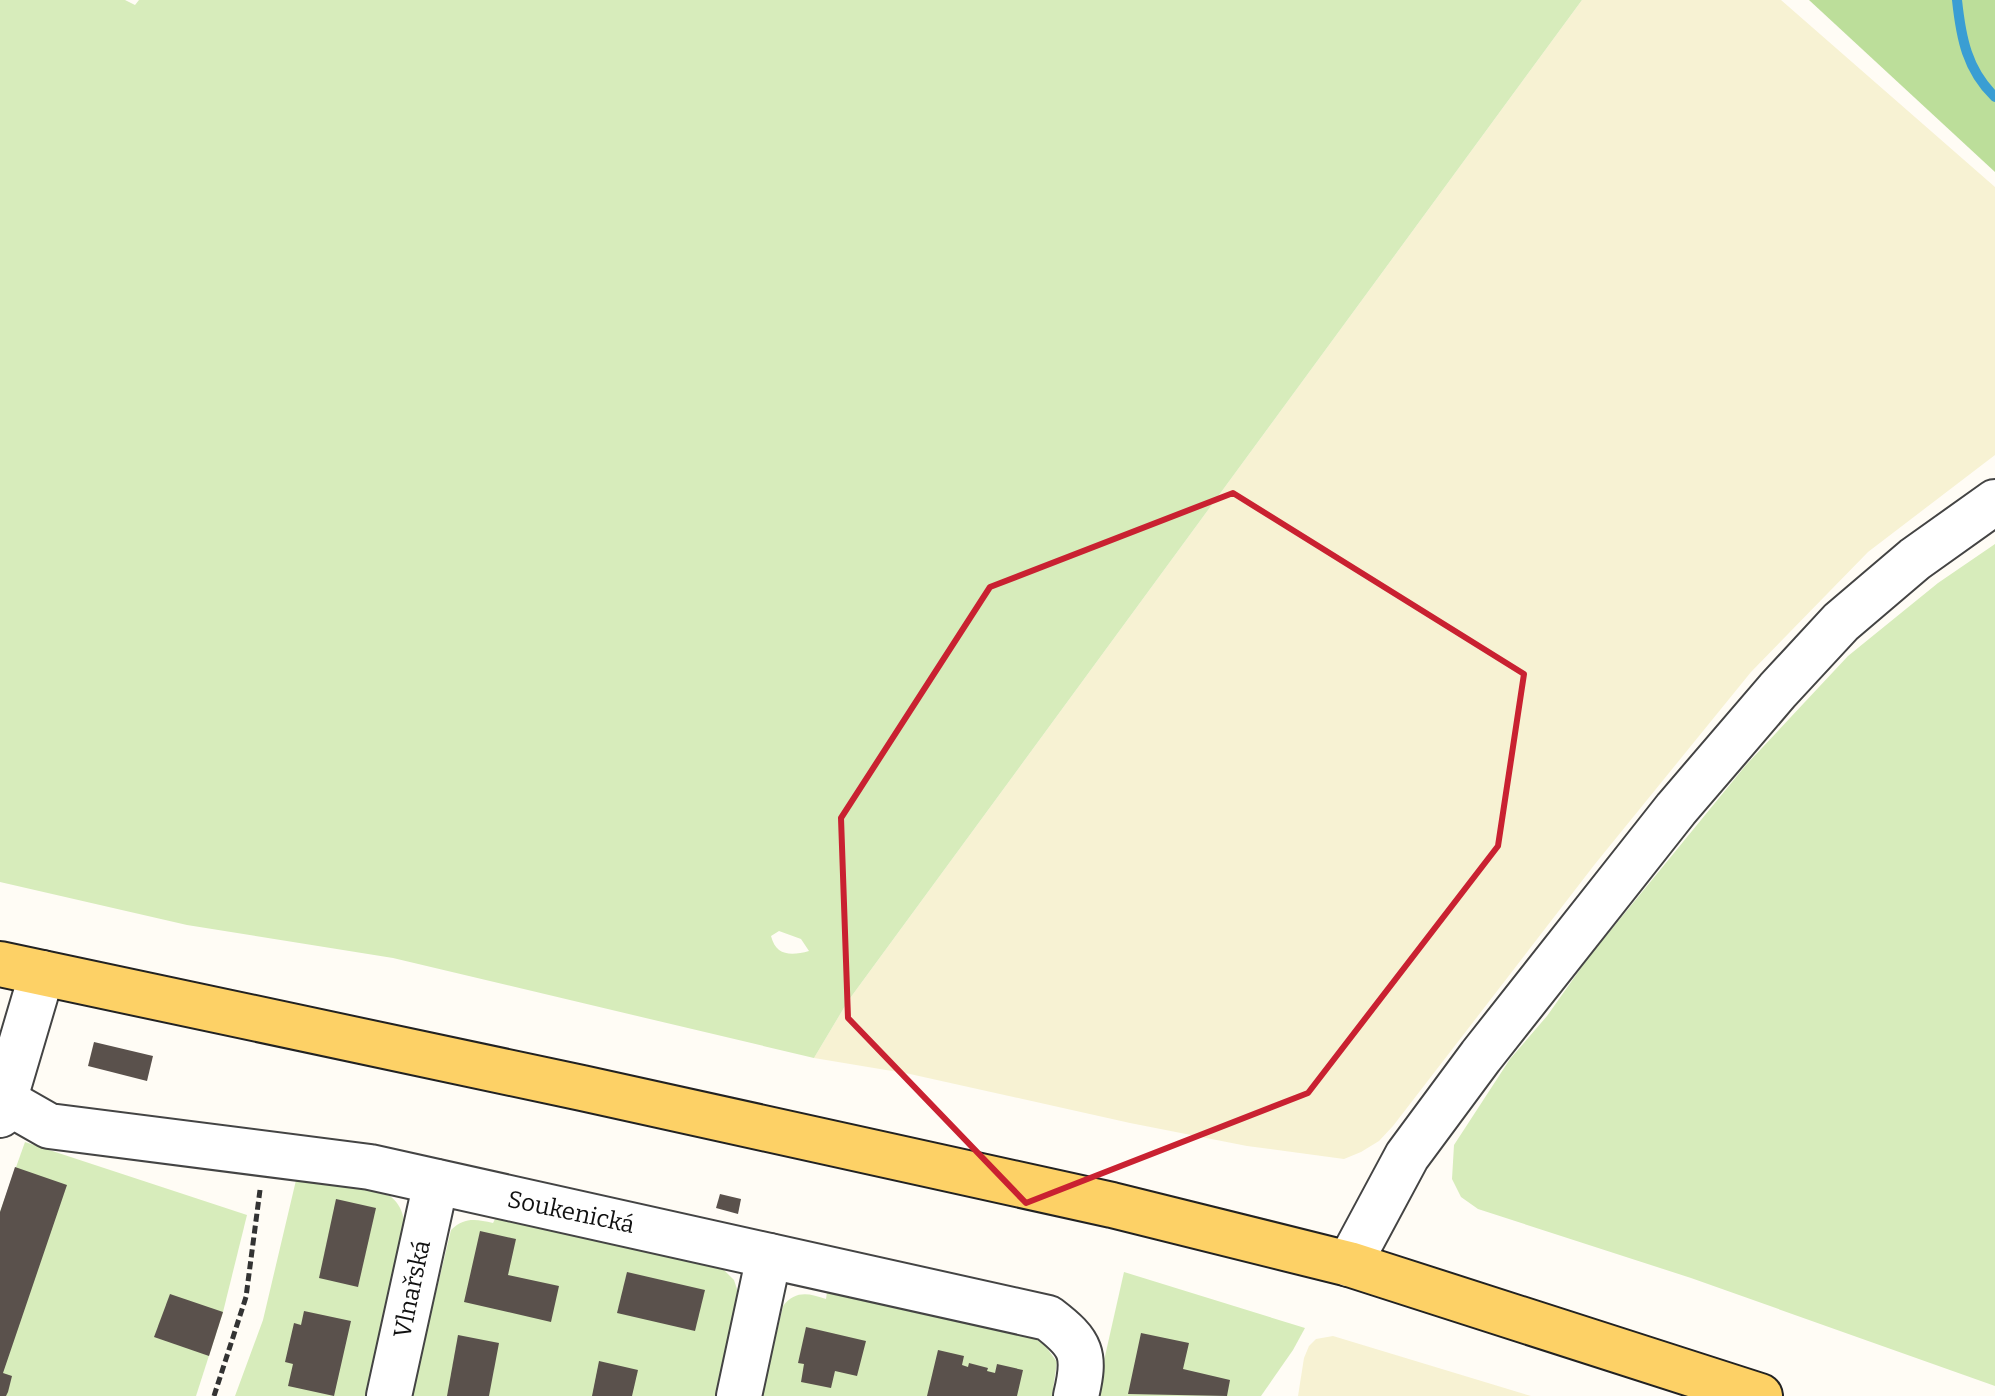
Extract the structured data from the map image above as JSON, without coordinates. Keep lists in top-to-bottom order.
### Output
{
  "streets": {
    "street": ["Soukenická", "Vlnařská"]
  },
  "crossings": [
    ["Soukenická", "Vlnařská"]
  ]
}
